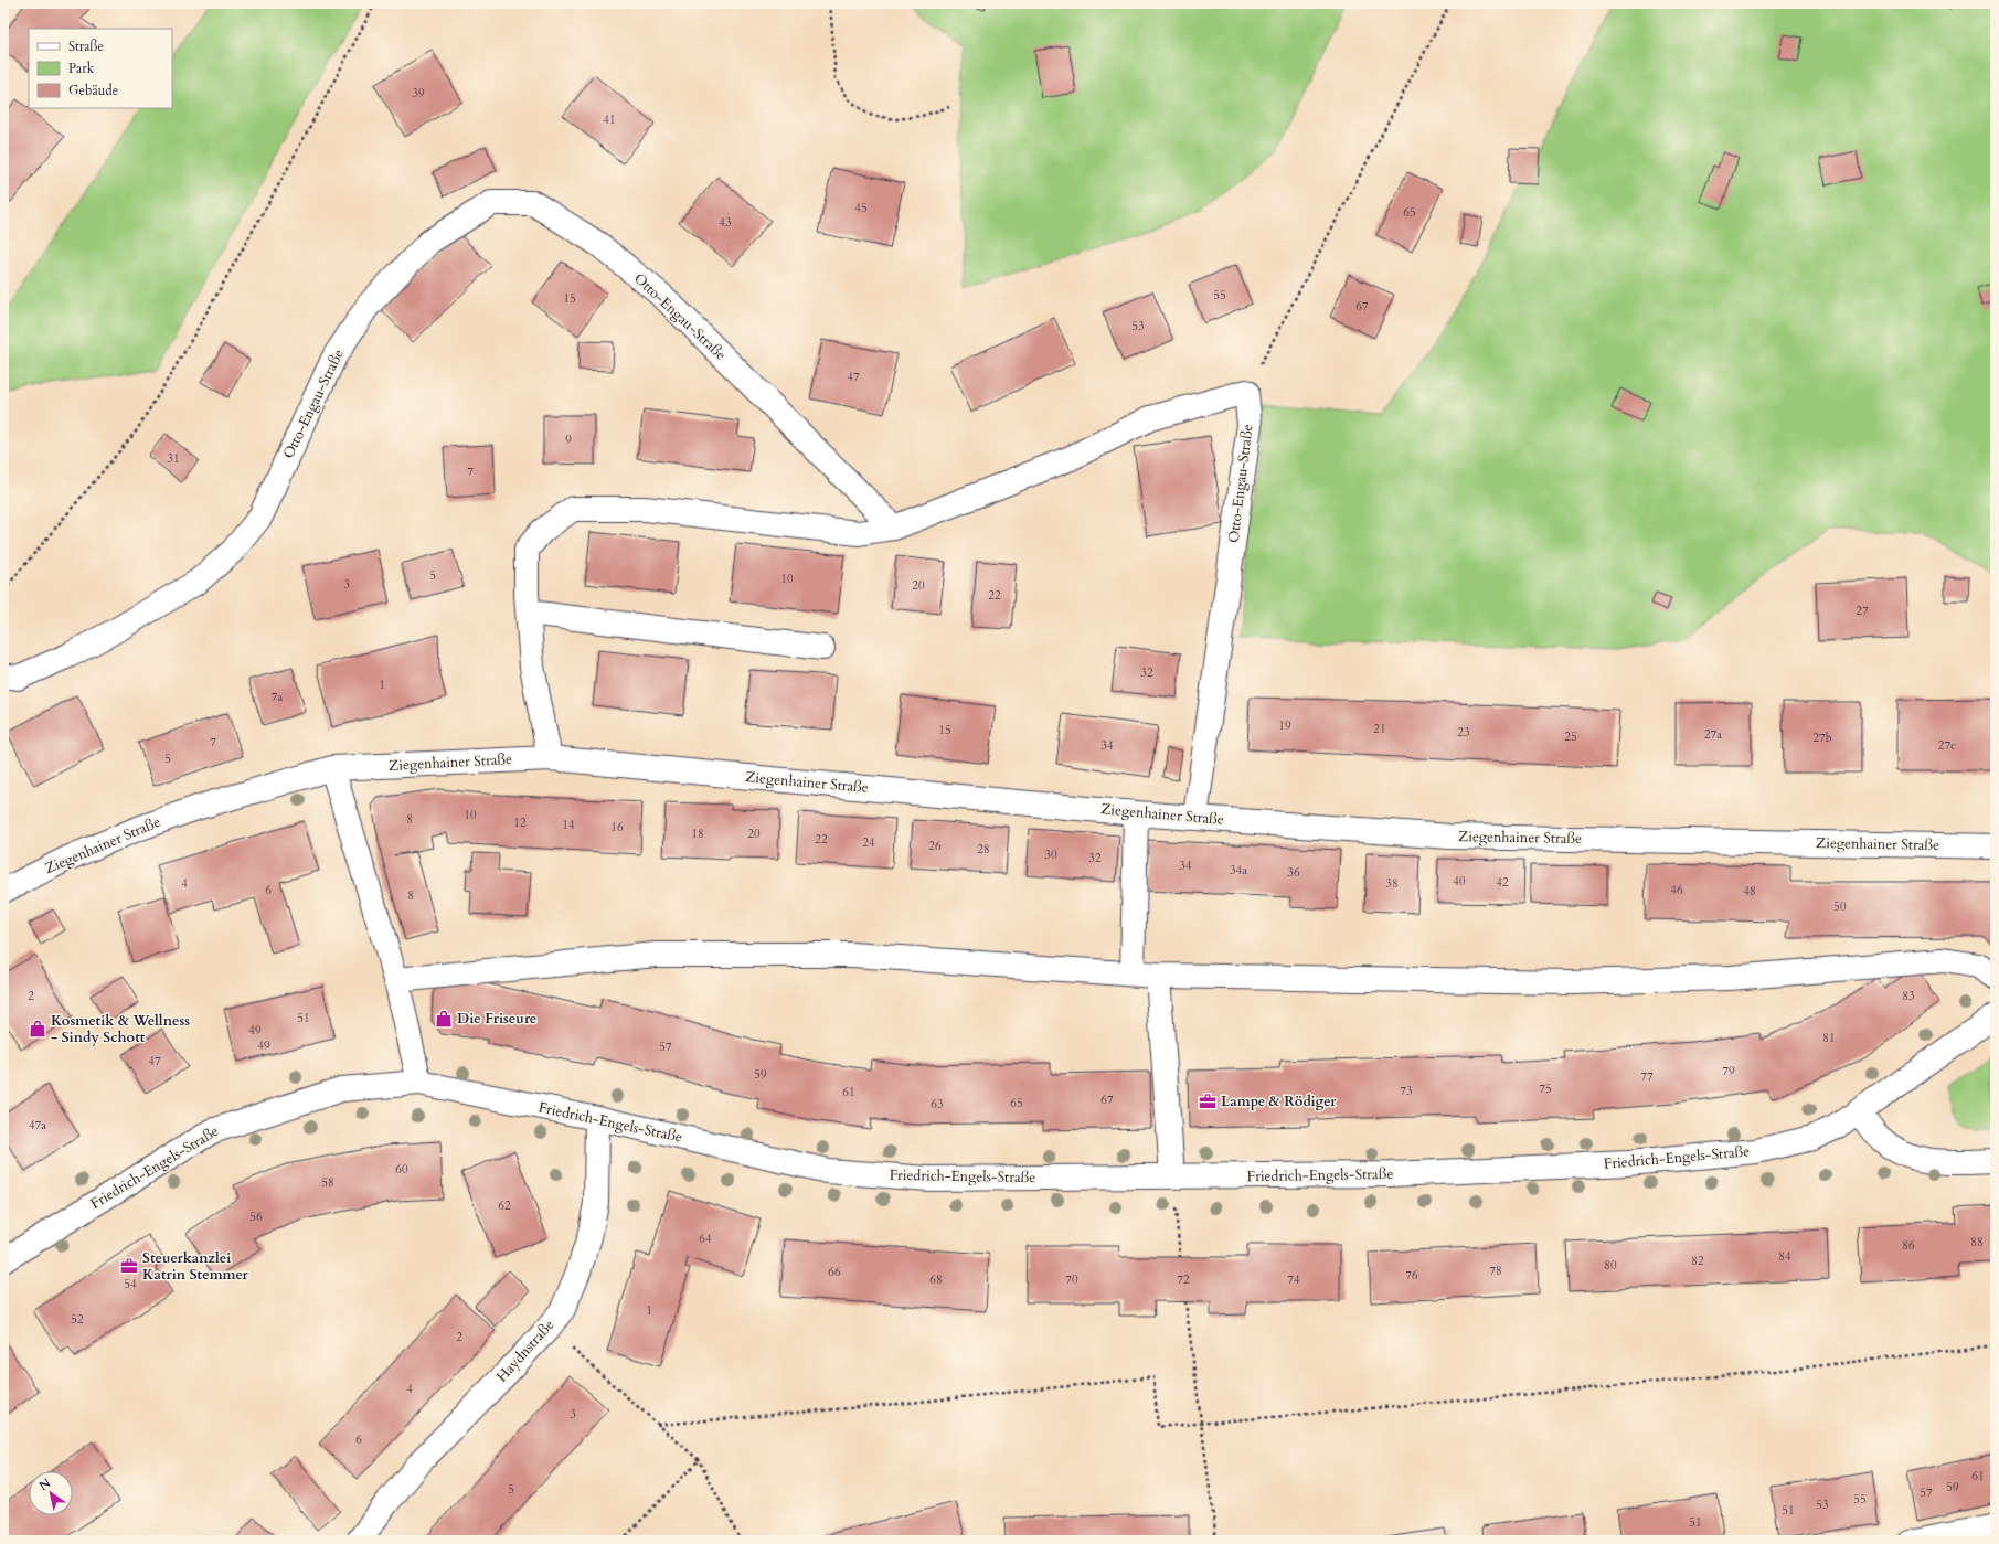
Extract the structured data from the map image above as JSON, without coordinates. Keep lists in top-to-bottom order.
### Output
{
  "streets": {
    "street": [
      "Otto-Engau-Straße",
      "Ziegenhainer Straße",
      "Friedrich-Engels-Straße",
      "Haydnstraße"
    ]
  },
  "crossings": [
    ["Otto-Engau-Straße", "Ziegenhainer Straße"],
    ["Friedrich-Engels-Straße", "Haydnstraße"]
  ],
  "places": {
    "shop": ["Die Friseure", "Kosmetik & Wellness - Sindy Schott"],
    "office": ["Lampe & Rödiger", "Steuerkanzlei Katrin Stemmer"]
  },
  "house_numbers": [
    "39",
    "41",
    "45",
    "65",
    "43",
    "55",
    "15",
    "67",
    "53",
    "47",
    "9",
    "31",
    "7",
    "5",
    "10",
    "3",
    "20",
    "22",
    "27",
    "32",
    "1",
    "7a",
    "19",
    "21",
    "15",
    "23",
    "27a",
    "25",
    "27b",
    "7",
    "34",
    "27c",
    "5",
    "10",
    "8",
    "12",
    "14",
    "16",
    "18",
    "20",
    "22",
    "24",
    "26",
    "28",
    "30",
    "32",
    "34",
    "34a",
    "36",
    "40",
    "42",
    "4",
    "38",
    "6",
    "46",
    "48",
    "8",
    "50",
    "2",
    "83",
    "51",
    "49",
    "81",
    "49",
    "57",
    "47",
    "79",
    "59",
    "77",
    "75",
    "73",
    "61",
    "67",
    "65",
    "63",
    "47a",
    "60",
    "58",
    "62",
    "56",
    "64",
    "88",
    "86",
    "84",
    "82",
    "80",
    "78",
    "66",
    "76",
    "68",
    "70",
    "72",
    "74",
    "54",
    "1",
    "52",
    "2",
    "4",
    "3",
    "6",
    "61",
    "59",
    "5",
    "57",
    "55",
    "53",
    "51",
    "51"
  ],
  "legend": ["Straße", "Park", "Gebäude"],
  "north": "top left"
}
